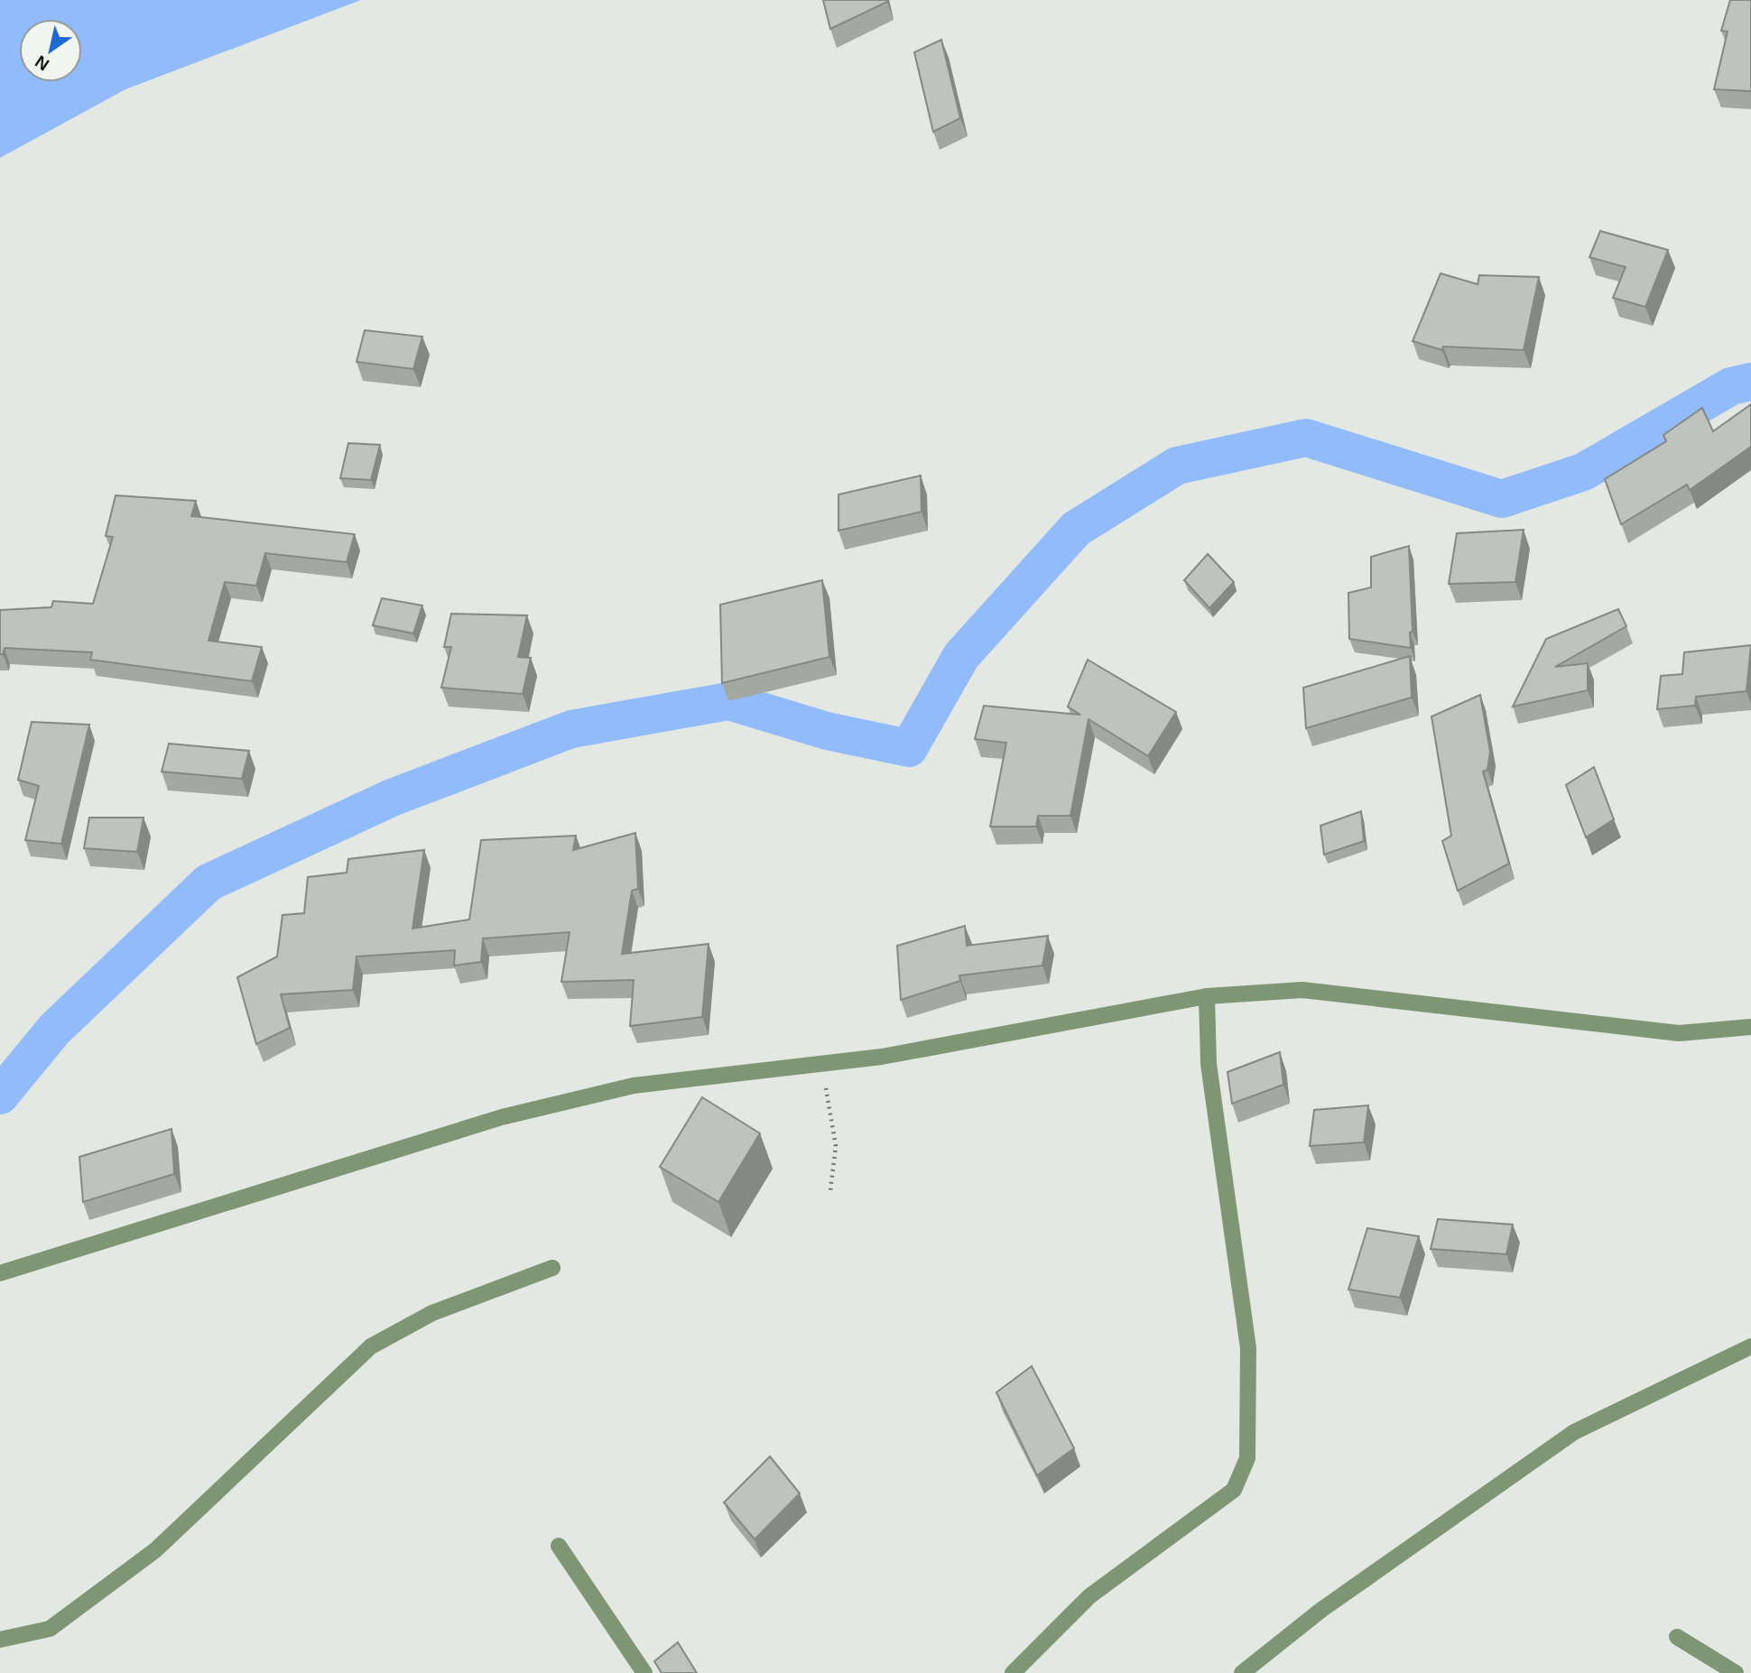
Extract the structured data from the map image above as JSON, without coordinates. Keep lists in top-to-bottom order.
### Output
{
  "north": "bottom left"
}
